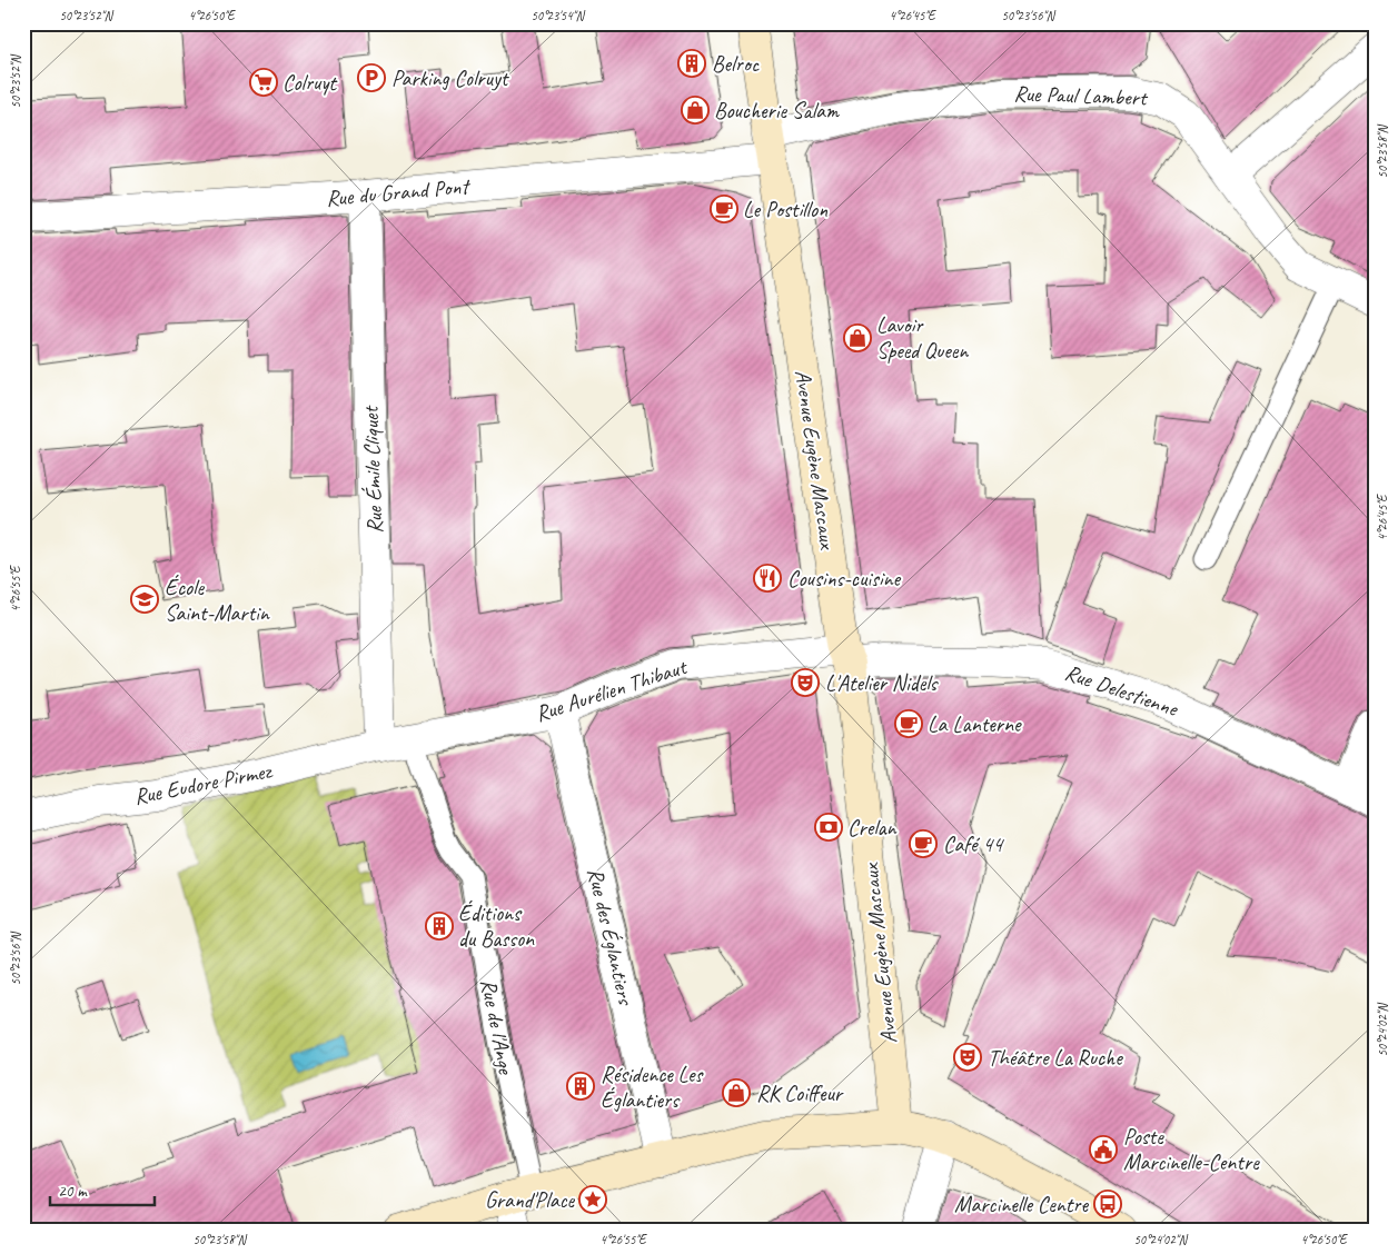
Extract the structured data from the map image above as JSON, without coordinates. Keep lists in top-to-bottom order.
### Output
{
  "streets": {
    "main road": ["Avenue Eugène Mascaux"],
    "street": [
      "Rue Paul Lambert",
      "Rue du Grand Pont",
      "Rue Émile Cliquet",
      "Rue Aurélien Thibaut",
      "Rue Delestienne",
      "Rue Eudore Pirmez",
      "Rue des Églantiers"
    ],
    "lane": ["Rue de l'Ange"]
  },
  "crossings": [
    ["Rue Paul Lambert", "Rue du Grand Pont"],
    ["Rue Paul Lambert", "Avenue Eugène Mascaux"],
    ["Rue du Grand Pont", "Avenue Eugène Mascaux"],
    ["Rue du Grand Pont", "Rue Émile Cliquet"],
    ["Avenue Eugène Mascaux", "Rue Aurélien Thibaut"],
    ["Avenue Eugène Mascaux", "Rue Delestienne"],
    ["Rue Émile Cliquet", "Rue Aurélien Thibaut"],
    ["Rue Émile Cliquet", "Rue Eudore Pirmez"],
    ["Rue Aurélien Thibaut", "Rue Delestienne"],
    ["Rue Aurélien Thibaut", "Rue Eudore Pirmez"],
    ["Rue Aurélien Thibaut", "Rue des Églantiers"],
    ["Rue Aurélien Thibaut", "Rue de l'Ange"]
  ],
  "places": {
    "building": ["Belroc", "Éditions du Basson", "Résidence Les Églantiers"],
    "parking": ["Parking Colruyt"],
    "supermarket": ["Colruyt"],
    "shop": ["Boucherie Salam", "Lavoir Speed Queen", "RK Coiffeur"],
    "cafe": ["Le Postillon", "La Lanterne", "Café 44"],
    "restaurant": ["Cousins-cuisine"],
    "school or university": ["École Saint-Martin"],
    "theatre": ["L'Atelier Nidels", "Théâtre La Ruche"],
    "bank": ["Crelan"],
    "public building": ["Poste Marcinelle-Centre"],
    "place": ["Grand'Place"],
    "bus stop": ["Marcinelle Centre"]
  },
  "scale_bar": "20 m",
  "coordinates": [
    "50°23'52\"N",
    "4°26'50\"E",
    "50°23'54\"N",
    "4°26'45\"E",
    "50°23'56\"N",
    "50°23'58\"N",
    "4°26'55\"E",
    "50°24'02\"N"
  ]
}
